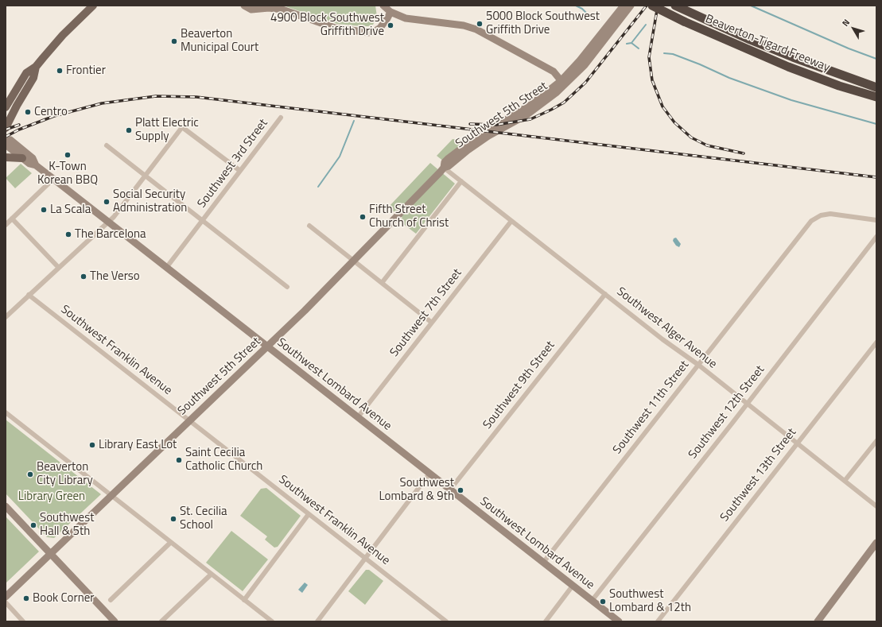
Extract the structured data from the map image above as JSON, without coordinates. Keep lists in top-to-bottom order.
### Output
{
  "streets": {
    "highway": ["Beaverton-Tigard Freeway"],
    "street": [
      "Southwest 5th Street",
      "Southwest 3rd Street",
      "Southwest 7th Street",
      "Southwest Alger Avenue",
      "Southwest Franklin Avenue",
      "Southwest Lombard Avenue",
      "Southwest 9th Street",
      "Southwest 11th Street",
      "Southwest 12th Street",
      "Southwest 13th Street"
    ]
  },
  "crossings": [
    ["Southwest 5th Street", "Southwest Alger Avenue"],
    ["Southwest 5th Street", "Southwest Franklin Avenue"],
    ["Southwest 5th Street", "Southwest Lombard Avenue"],
    ["Southwest 3rd Street", "Southwest Lombard Avenue"],
    ["Southwest 7th Street", "Southwest Alger Avenue"],
    ["Southwest 7th Street", "Southwest Lombard Avenue"],
    ["Southwest Alger Avenue", "Southwest 9th Street"],
    ["Southwest Alger Avenue", "Southwest 11th Street"],
    ["Southwest Alger Avenue", "Southwest 12th Street"],
    ["Southwest Alger Avenue", "Southwest 13th Street"],
    ["Southwest Lombard Avenue", "Southwest 9th Street"],
    ["Southwest Lombard Avenue", "Southwest 11th Street"],
    ["Southwest Lombard Avenue", "Southwest 12th Street"]
  ],
  "parks": ["Library Green"],
  "places": [
    "5000 Block Southwest Griffith Drive",
    "4900 Block Southwest Griffith Drive",
    "Beaverton Municipal Court",
    "Frontier",
    "Centro",
    "Platt Electric Supply",
    "K-Town Korean BBQ",
    "Social Security Administration",
    "La Scala",
    "Fifth Street Church of Christ",
    "The Barcelona",
    "The Verso",
    "Library East Lot",
    "Saint Cecilia Catholic Church",
    "Beaverton City Library",
    "Southwest Lombard & 9th",
    "St. Cecilia School",
    "Southwest Hall & 5th",
    "Book Corner",
    "Southwest Lombard & 12th"
  ],
  "north": "top left"
}
